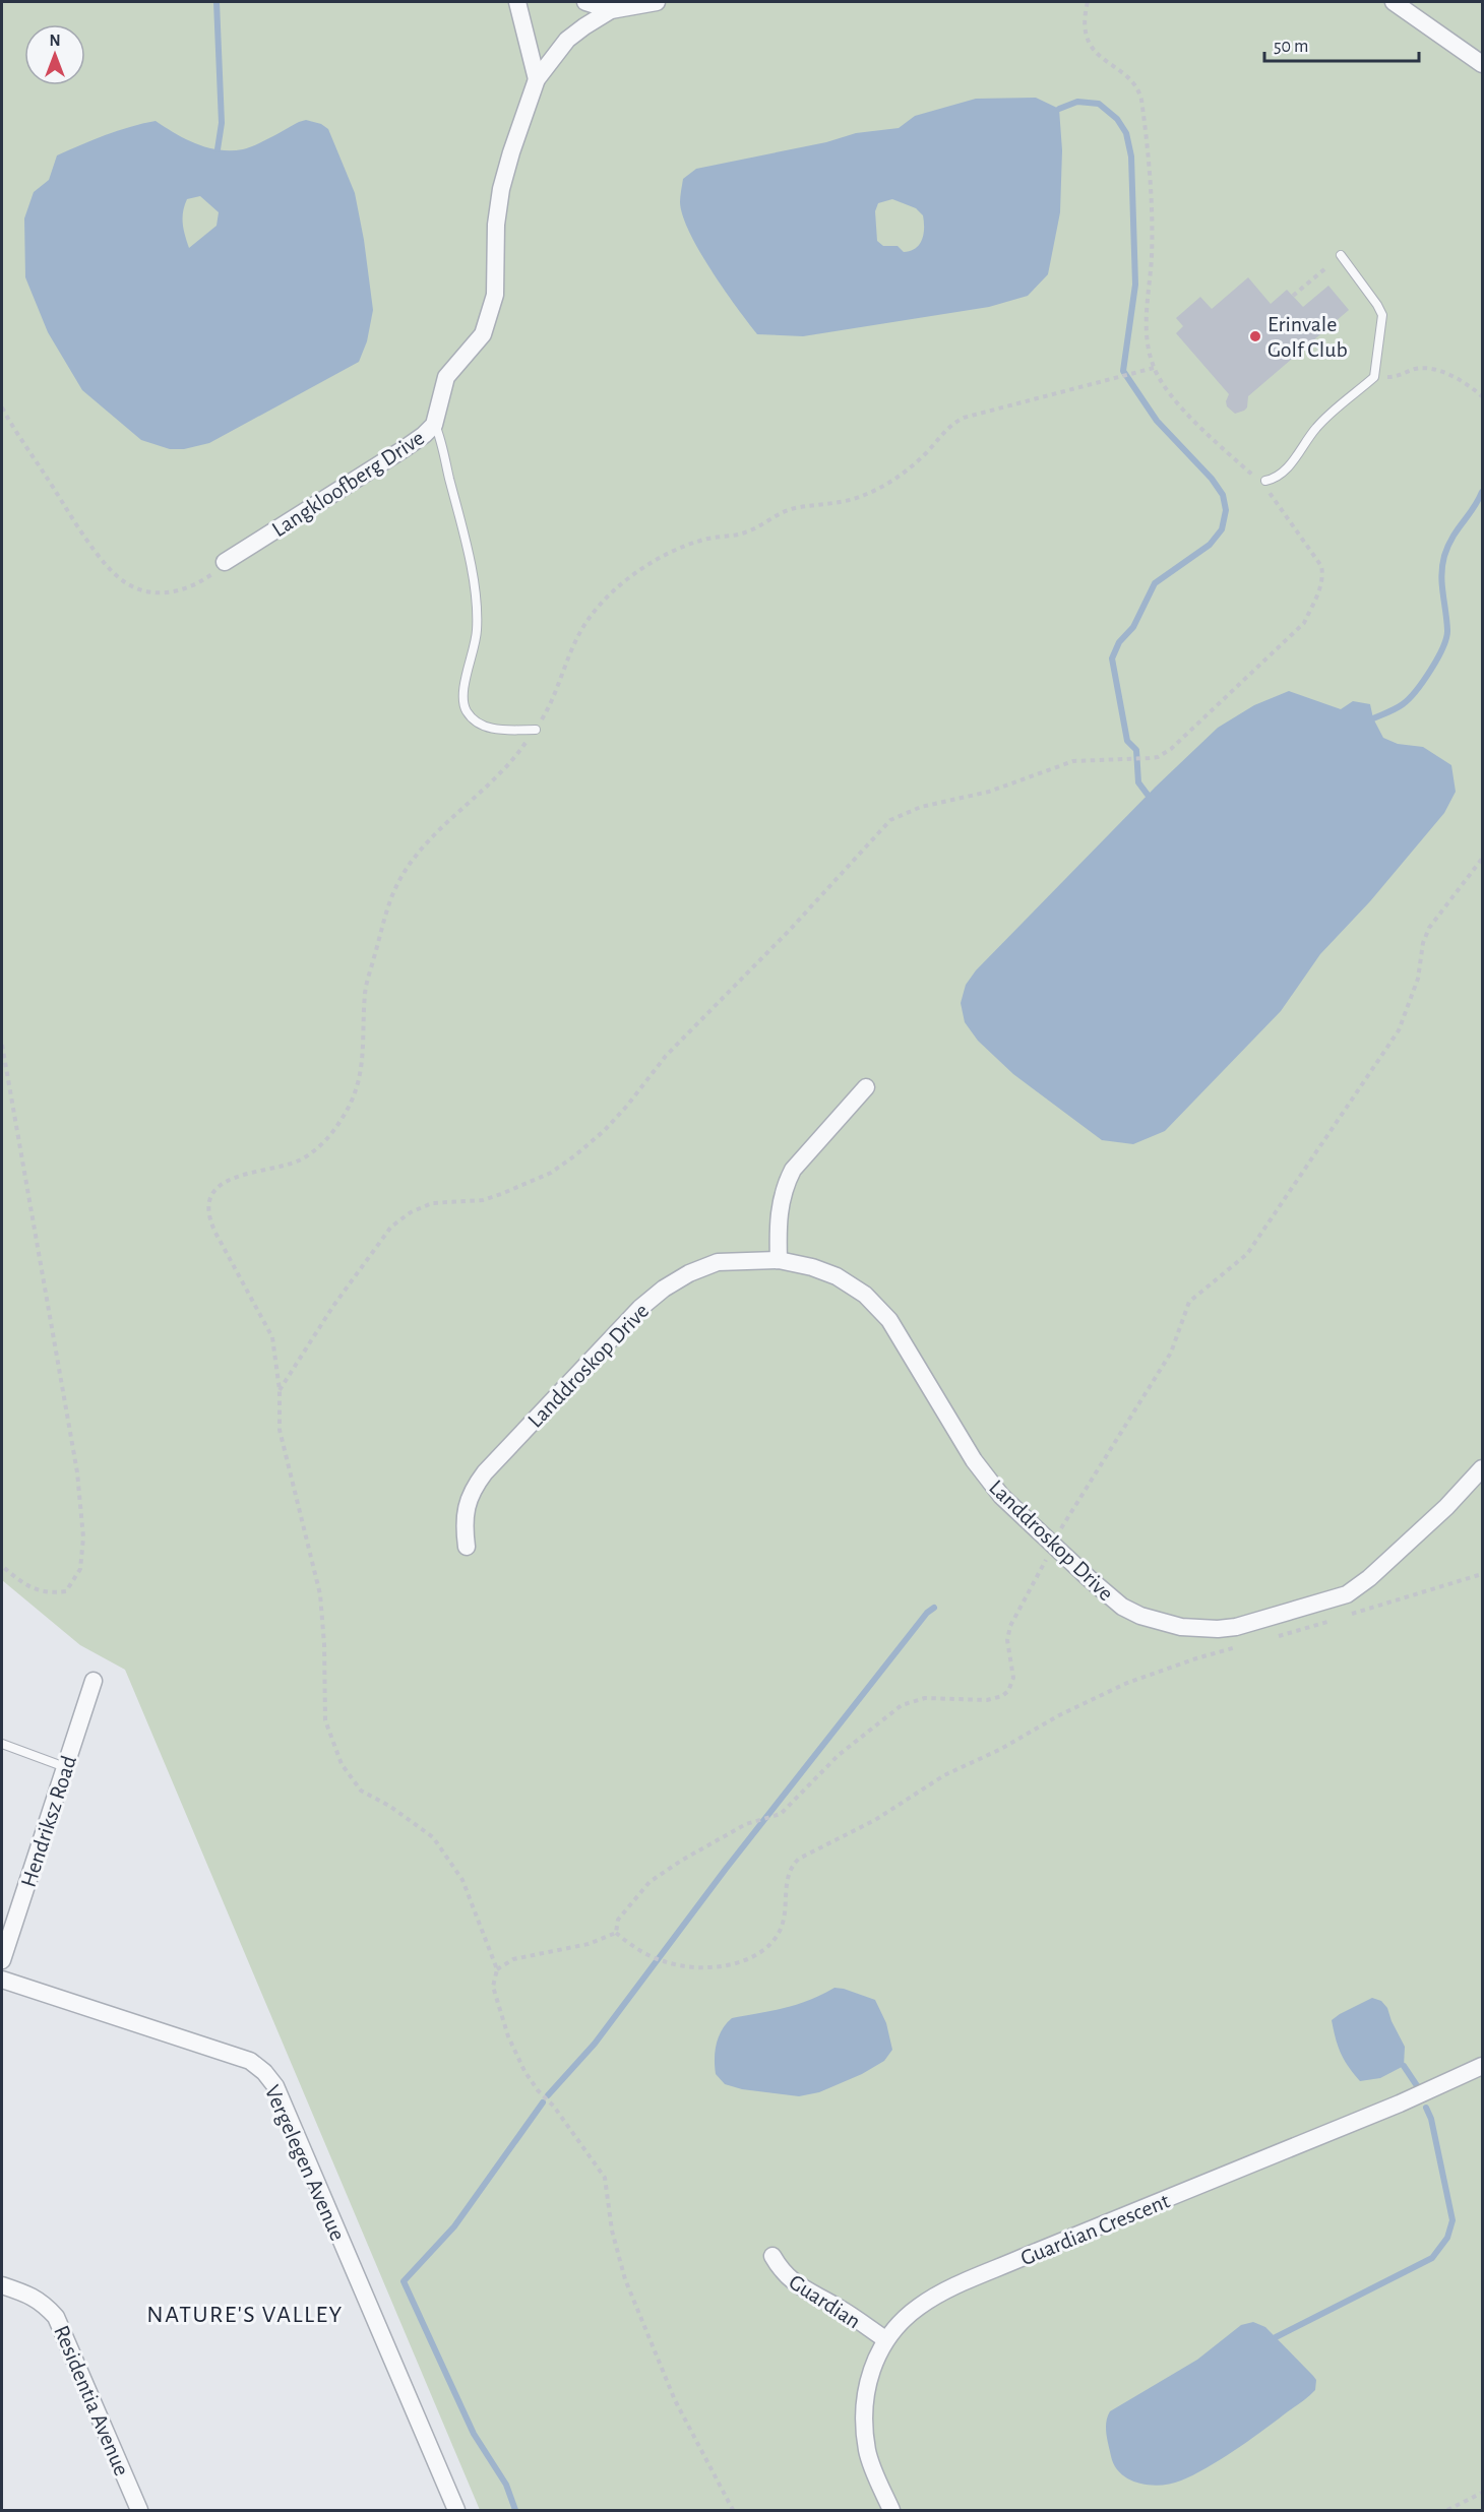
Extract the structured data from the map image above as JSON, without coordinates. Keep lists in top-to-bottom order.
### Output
{
  "streets": {
    "street": [
      "Langkloofberg Drive",
      "Landdroskop Drive",
      "Hendriksz Road",
      "Vergelegen Avenue",
      "Guardian Crescent",
      "Guardian",
      "Residentia Avenue"
    ]
  },
  "crossings": [
    ["Guardian Crescent", "Guardian"]
  ],
  "districts": ["NATURE'S VALLEY"],
  "places": ["Erinvale Golf Club"],
  "scale_bar": "50 m",
  "north": "top"
}
